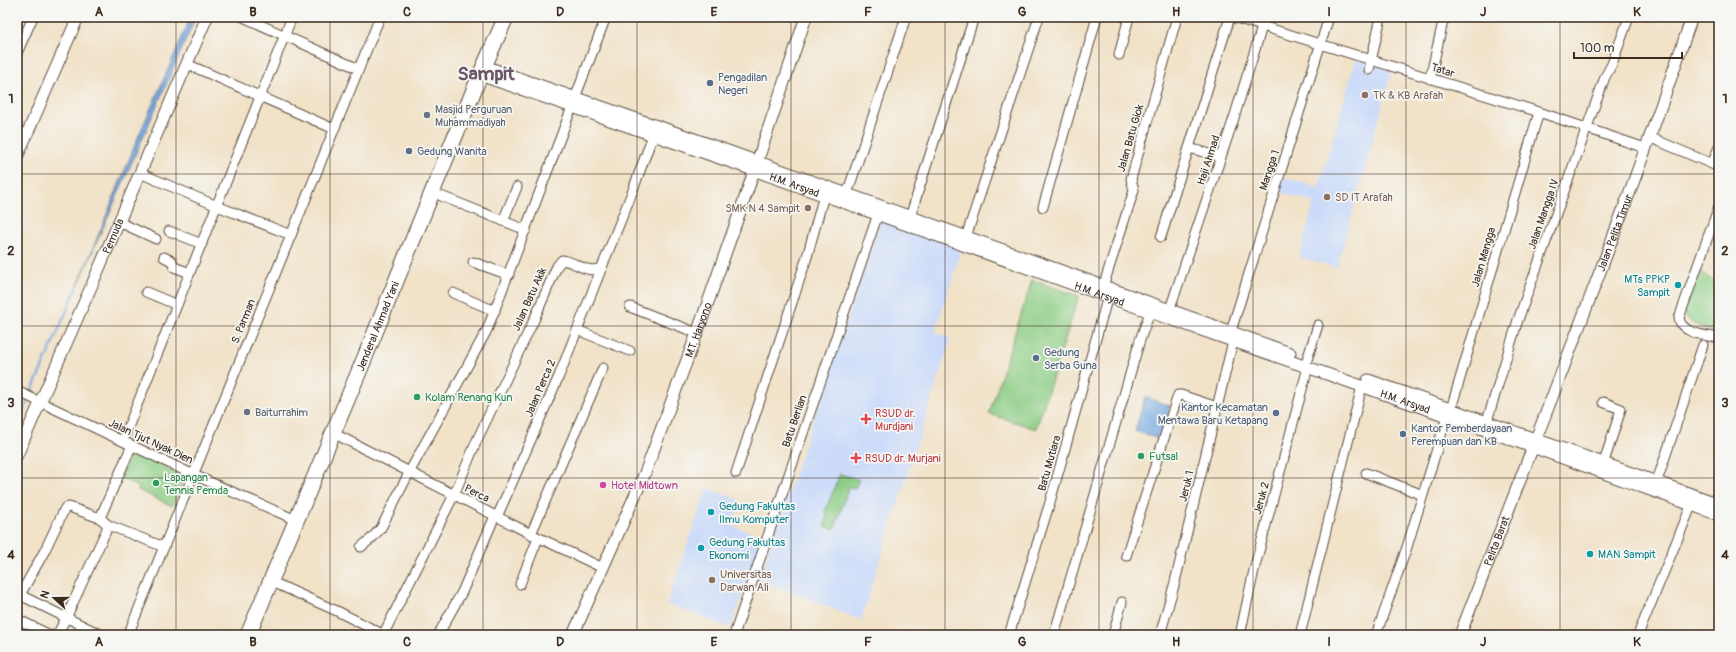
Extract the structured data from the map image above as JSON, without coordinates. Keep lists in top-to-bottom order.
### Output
{
  "streets": {
    "highway": ["Jenderal Ahmad Yani"],
    "street": [
      "Tatar",
      "Jalan Batu Giok",
      "Haji Ahmad",
      "Mangga 1",
      "H.M. Arsyad",
      "Jalan Mangga IV",
      "Jalan Pelita Timur",
      "Pemuda",
      "Jalan Mangga",
      "Jalan Batu Akik",
      "S. Parman",
      "M.T. Haryono",
      "Jalan Perca 2",
      "Batu Berlian",
      "Jalan Tjut Nyak Dien",
      "Batu Mutiara",
      "Jeruk 1",
      "Perca",
      "Jeruk 2",
      "Pelita Barat"
    ]
  },
  "crossings": [
    ["Tatar", "Haji Ahmad"],
    ["Tatar", "Mangga 1"],
    ["Tatar", "Jalan Mangga IV"],
    ["Tatar", "Jalan Pelita Timur"],
    ["Tatar", "Jalan Mangga"],
    ["Jalan Batu Giok", "H.M. Arsyad"],
    ["Jalan Batu Giok", "Batu Mutiara"],
    ["Haji Ahmad", "H.M. Arsyad"],
    ["Mangga 1", "H.M. Arsyad"],
    ["Mangga 1", "Jeruk 1"],
    ["H.M. Arsyad", "Jalan Mangga IV"],
    ["H.M. Arsyad", "Jalan Pelita Timur"],
    ["H.M. Arsyad", "Jalan Mangga"],
    ["H.M. Arsyad", "Jenderal Ahmad Yani"],
    ["H.M. Arsyad", "M.T. Haryono"],
    ["H.M. Arsyad", "Batu Berlian"],
    ["H.M. Arsyad", "Batu Mutiara"],
    ["H.M. Arsyad", "Jeruk 1"],
    ["H.M. Arsyad", "Jeruk 2"],
    ["H.M. Arsyad", "Pelita Barat"],
    ["Jalan Pelita Timur", "Pelita Barat"],
    ["Pemuda", "Jalan Tjut Nyak Dien"],
    ["Jalan Batu Akik", "Jalan Perca 2"],
    ["Jalan Batu Akik", "Perca"],
    ["S. Parman", "Jalan Tjut Nyak Dien"],
    ["Jenderal Ahmad Yani", "Jalan Tjut Nyak Dien"],
    ["Jenderal Ahmad Yani", "Perca"],
    ["M.T. Haryono", "Perca"],
    ["Jalan Perca 2", "Perca"]
  ],
  "districts": ["Sampit"],
  "places": {
    "other": [
      "Pengadilan Negeri",
      "TK & KB Arafah",
      "Masjid Perguruan Muhammadiyah",
      "Gedung Wanita",
      "SD IT Arafah",
      "SMK N 4 Sampit",
      "MTs PPKP Sampit",
      "Gedung Serba Guna",
      "Kolam Renang Kun",
      "Baiturrahim",
      "Kantor Kecamatan Mentawa Baru Ketapang",
      "Kantor Pemberdayaan Perempuan dan KB",
      "Futsal",
      "Lapangan Tennis Pemda",
      "Hotel Midtown",
      "Gedung Fakultas Ilmu Komputer",
      "Gedung Fakultas Ekonomi",
      "MAN Sampit",
      "Universitas Darwan Ali"
    ],
    "health": ["RSUD dr. Murdjani", "RSUD dr. Murjani"]
  },
  "scale_bar": "100 m",
  "north": "left",
  "grid": {
    "columns": [
      "A",
      "B",
      "C",
      "D",
      "E",
      "F",
      "G",
      "H",
      "I",
      "J",
      "K"
    ],
    "rows": [
      "1",
      "2",
      "3",
      "4"
    ]
  }
}
